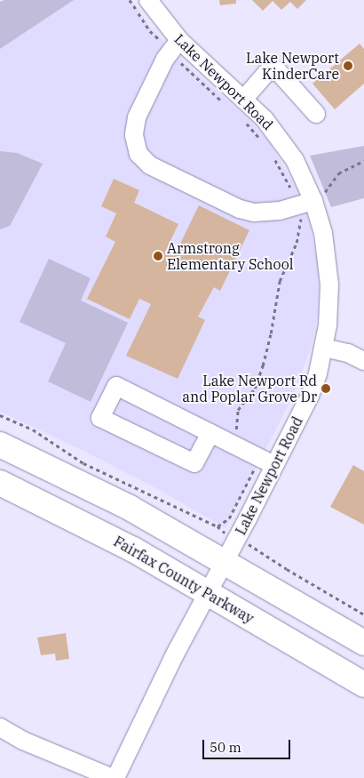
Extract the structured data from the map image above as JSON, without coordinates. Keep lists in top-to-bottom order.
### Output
{
  "streets": {
    "highway": ["Fairfax County Parkway"],
    "street": ["Lake Newport Road"]
  },
  "crossings": [
    ["Lake Newport Road", "Fairfax County Parkway"]
  ],
  "places": ["Lake Newport KinderCare", "Armstrong Elementary School", "Lake Newport Rd and Poplar Grove Dr"],
  "scale_bar": "50 m"
}
